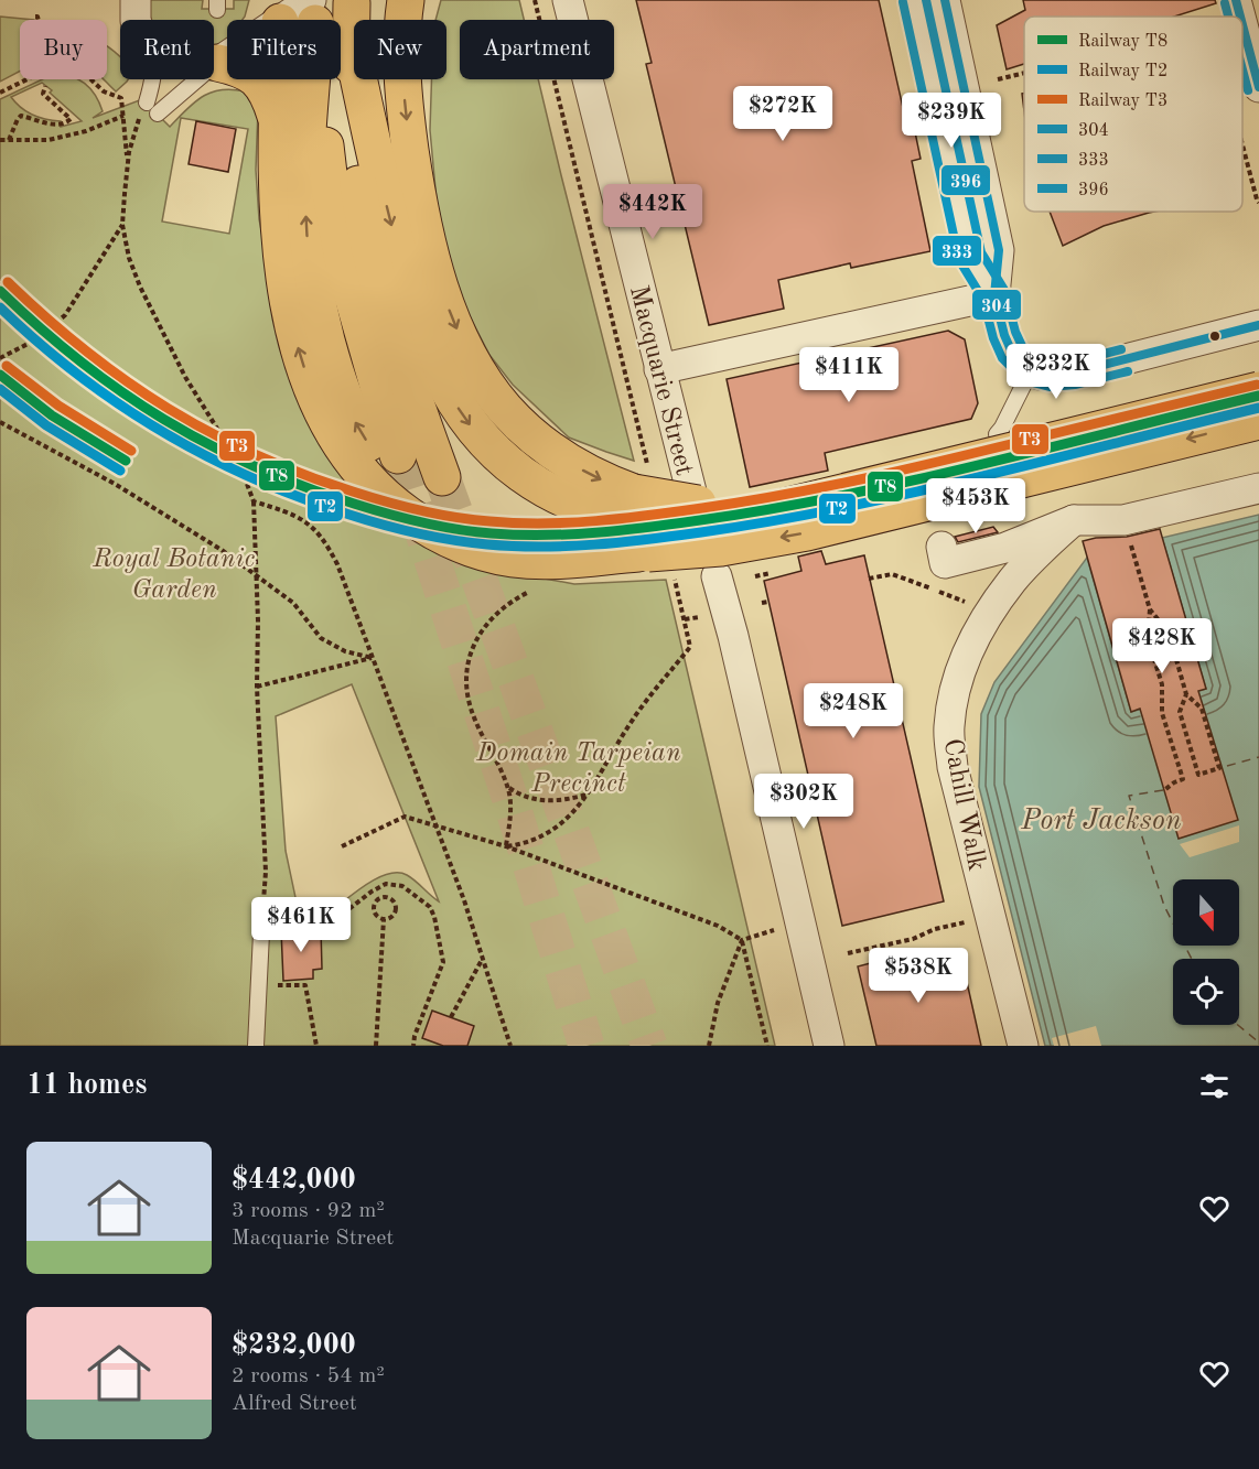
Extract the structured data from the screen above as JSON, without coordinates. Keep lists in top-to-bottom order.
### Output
{
  "streets": {
    "street": ["Macquarie Street", "Cahill Walk"]
  },
  "water": ["Port Jackson"],
  "parks": ["Royal Botanic Garden", "Domain Tarpeian Precinct"],
  "lines": [
    "transit line 304",
    "transit line 396",
    "transit line 333",
    "rail line T3",
    "rail line T8",
    "rail line T2"
  ],
  "legend": [
    "Railway T8",
    "Railway T2",
    "Railway T3",
    "304",
    "333",
    "396"
  ],
  "north": "bottom",
  "page": {
    "chip": [
      "Buy",
      "Rent",
      "Filters",
      "New",
      "Apartment"
    ],
    "price": [
      "$272K",
      "$239K",
      "$442K",
      "$232K",
      "$411K",
      "$453K",
      "$428K",
      "$248K",
      "$302K",
      "$461K",
      "$538K"
    ],
    "heading": "11 homes",
    "list": [
      {
        "name": "$442,000",
        "note": "3 rooms · 92 m² · Macquarie Street"
      },
      {
        "name": "$232,000",
        "note": "2 rooms · 54 m² · Alfred Street"
      }
    ]
  }
}
